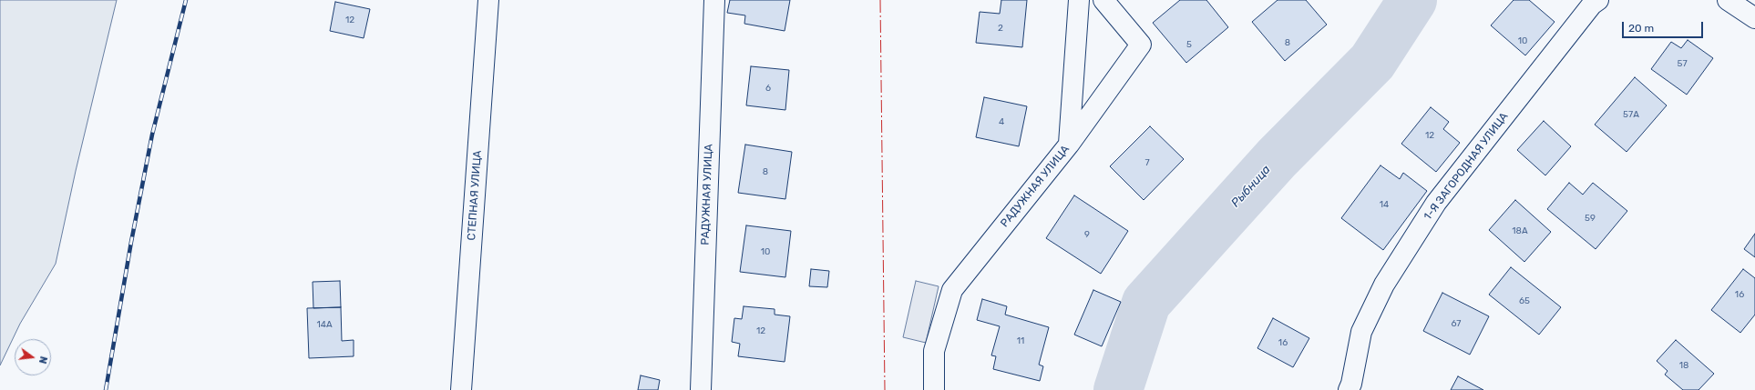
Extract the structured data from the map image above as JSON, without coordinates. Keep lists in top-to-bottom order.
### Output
{
  "streets": {
    "street": ["1-Я ЗАГОРОДНАЯ УЛИЦА", "РАДУЖНАЯ УЛИЦА", "СТЕПНАЯ УЛИЦА"]
  },
  "water": ["Рыбница"],
  "house_numbers": [
    "12",
    "2",
    "10",
    "8",
    "5",
    "57",
    "6",
    "57А",
    "4",
    "12",
    "7",
    "8",
    "14",
    "59",
    "18А",
    "9",
    "10",
    "16",
    "65",
    "67",
    "14А",
    "12",
    "11",
    "16",
    "18"
  ],
  "scale_bar": "20 m",
  "north": "right"
}
